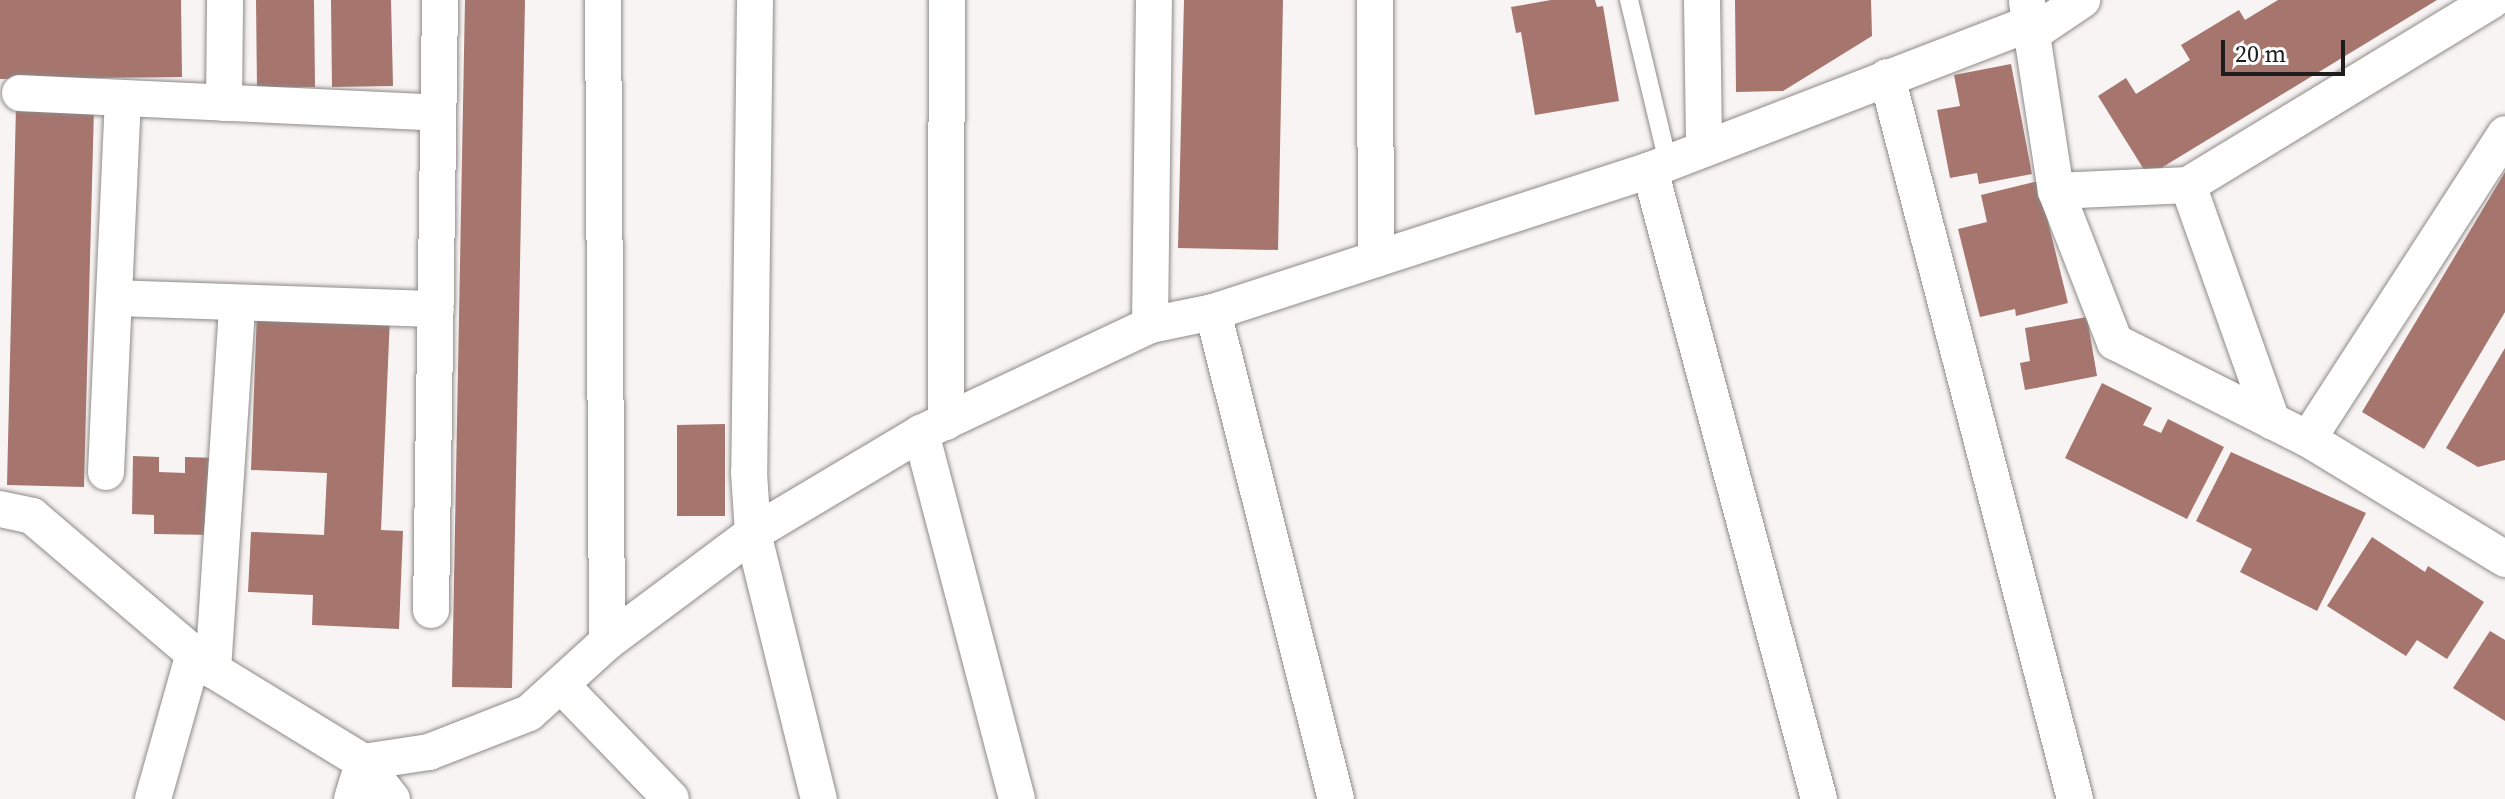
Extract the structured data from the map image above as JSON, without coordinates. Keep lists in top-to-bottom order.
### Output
{
  "scale_bar": "20 m"
}
